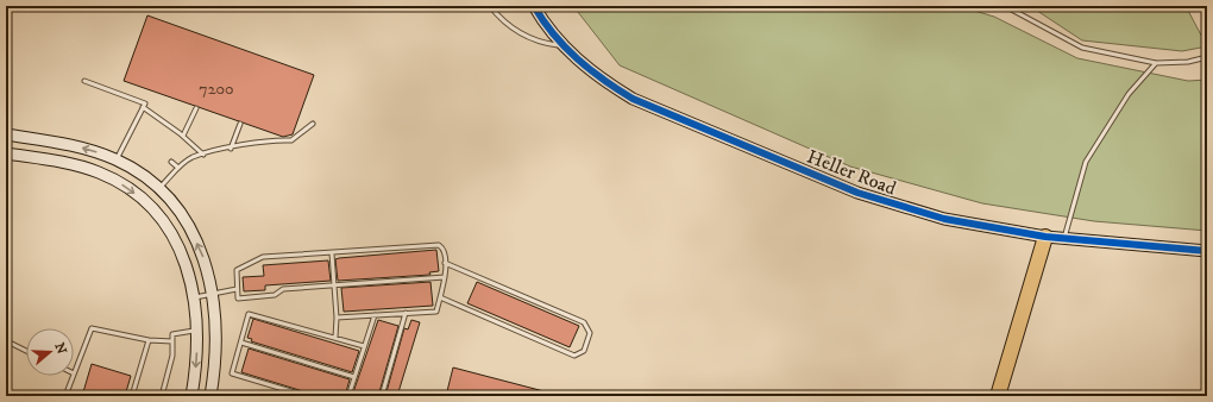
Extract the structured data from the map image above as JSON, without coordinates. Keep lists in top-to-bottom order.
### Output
{
  "streets": {
    "main road": ["Heller Road"]
  },
  "house_numbers": ["7200"],
  "north": "right"
}
